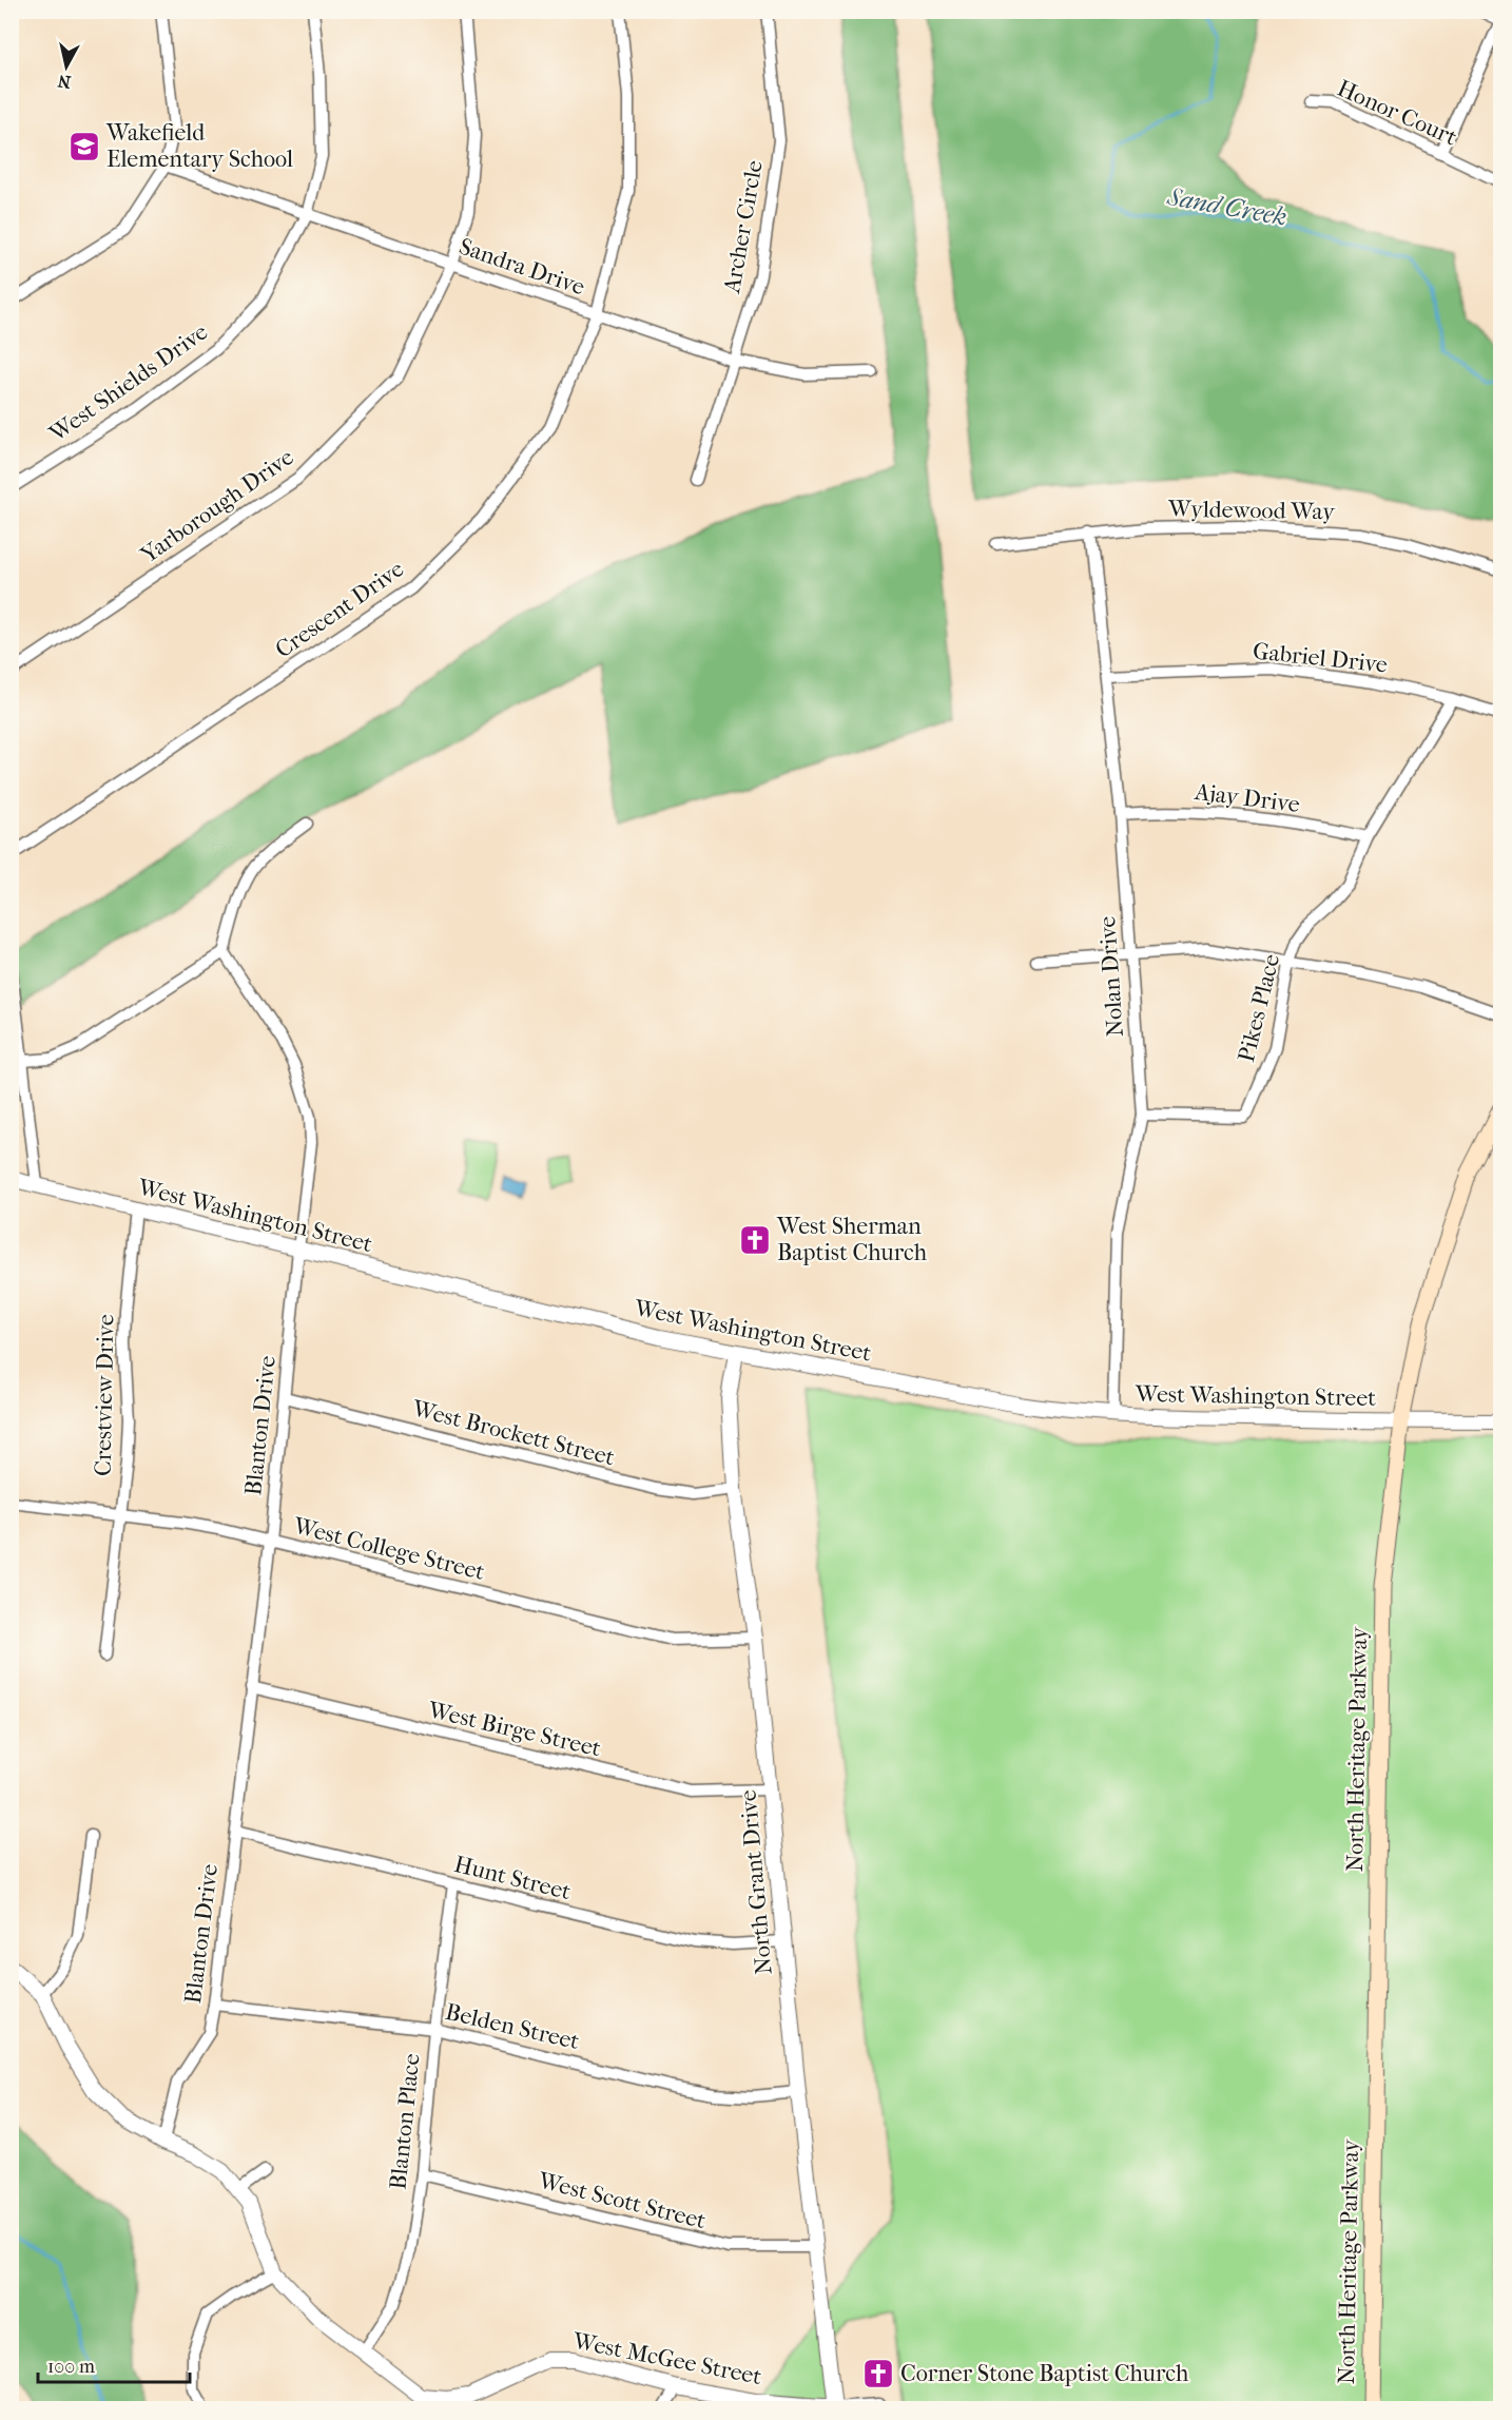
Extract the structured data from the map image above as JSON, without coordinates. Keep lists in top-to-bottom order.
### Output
{
  "streets": {
    "main road": ["North Heritage Parkway"],
    "street": [
      "Honor Court",
      "Archer Circle",
      "Sandra Drive",
      "West Shields Drive",
      "Yarborough Drive",
      "Wyldewood Way",
      "Crescent Drive",
      "Gabriel Drive",
      "Ajay Drive",
      "Nolan Drive",
      "Pikes Place",
      "West Washington Street",
      "Crestview Drive",
      "Blanton Drive",
      "West Brockett Street",
      "West College Street",
      "West Birge Street",
      "Hunt Street",
      "North Grant Drive",
      "Belden Street",
      "Blanton Place",
      "West Scott Street",
      "West McGee Street"
    ]
  },
  "crossings": [
    ["Archer Circle", "Sandra Drive"],
    ["Sandra Drive", "West Shields Drive"],
    ["Sandra Drive", "Yarborough Drive"],
    ["Sandra Drive", "Crescent Drive"],
    ["Wyldewood Way", "Nolan Drive"],
    ["Gabriel Drive", "Nolan Drive"],
    ["Gabriel Drive", "Pikes Place"],
    ["Ajay Drive", "Nolan Drive"],
    ["Ajay Drive", "Pikes Place"],
    ["Nolan Drive", "Pikes Place"],
    ["Nolan Drive", "West Washington Street"],
    ["West Washington Street", "Crestview Drive"],
    ["West Washington Street", "Blanton Drive"],
    ["West Washington Street", "North Heritage Parkway"],
    ["West Washington Street", "North Grant Drive"],
    ["Crestview Drive", "West College Street"],
    ["Blanton Drive", "West Brockett Street"],
    ["Blanton Drive", "West College Street"],
    ["Blanton Drive", "West Birge Street"],
    ["Blanton Drive", "Hunt Street"],
    ["Blanton Drive", "Belden Street"],
    ["Blanton Drive", "West McGee Street"],
    ["West Brockett Street", "North Grant Drive"],
    ["West College Street", "North Grant Drive"],
    ["West Birge Street", "North Grant Drive"],
    ["Hunt Street", "North Grant Drive"],
    ["Hunt Street", "Blanton Place"],
    ["North Grant Drive", "Belden Street"],
    ["North Grant Drive", "West Scott Street"],
    ["North Grant Drive", "West McGee Street"],
    ["Belden Street", "Blanton Place"],
    ["Blanton Place", "West Scott Street"],
    ["Blanton Place", "West McGee Street"]
  ],
  "water": ["Sand Creek"],
  "places": {
    "school or university": ["Wakefield Elementary School"],
    "church": ["West Sherman Baptist Church", "Corner Stone Baptist Church"]
  },
  "scale_bar": "100 m",
  "north": "bottom"
}
